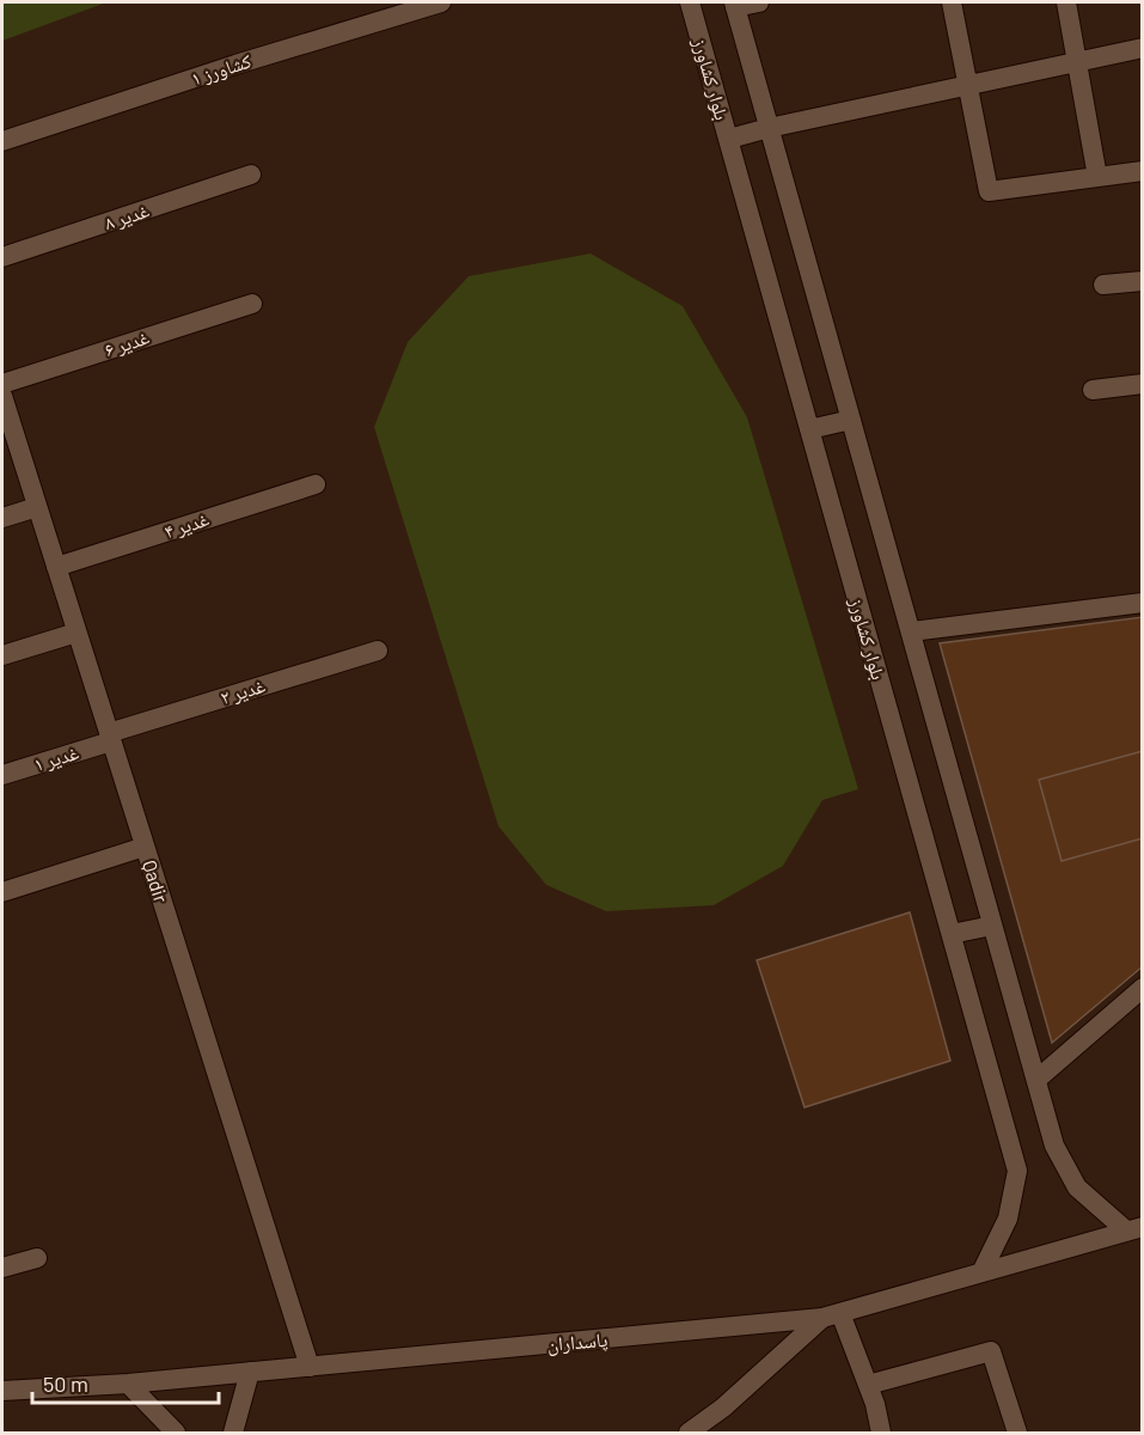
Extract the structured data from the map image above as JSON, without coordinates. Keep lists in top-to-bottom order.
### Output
{
  "streets": {
    "street": [
      "کشاورز ۱",
      "بلوار کشاورز",
      "غدیر ۸",
      "غدیر ۶",
      "غدیر ۴",
      "غدیر ۲",
      "غدیر ۱",
      "Qadir",
      "پاسداران"
    ]
  },
  "crossings": [
    ["بلوار کشاورز", "پاسداران"],
    ["غدیر ۴", "Qadir"],
    ["غدیر ۲", "غدیر ۱"],
    ["غدیر ۲", "Qadir"],
    ["غدیر ۱", "Qadir"],
    ["Qadir", "پاسداران"]
  ],
  "scale_bar": "50 m"
}
